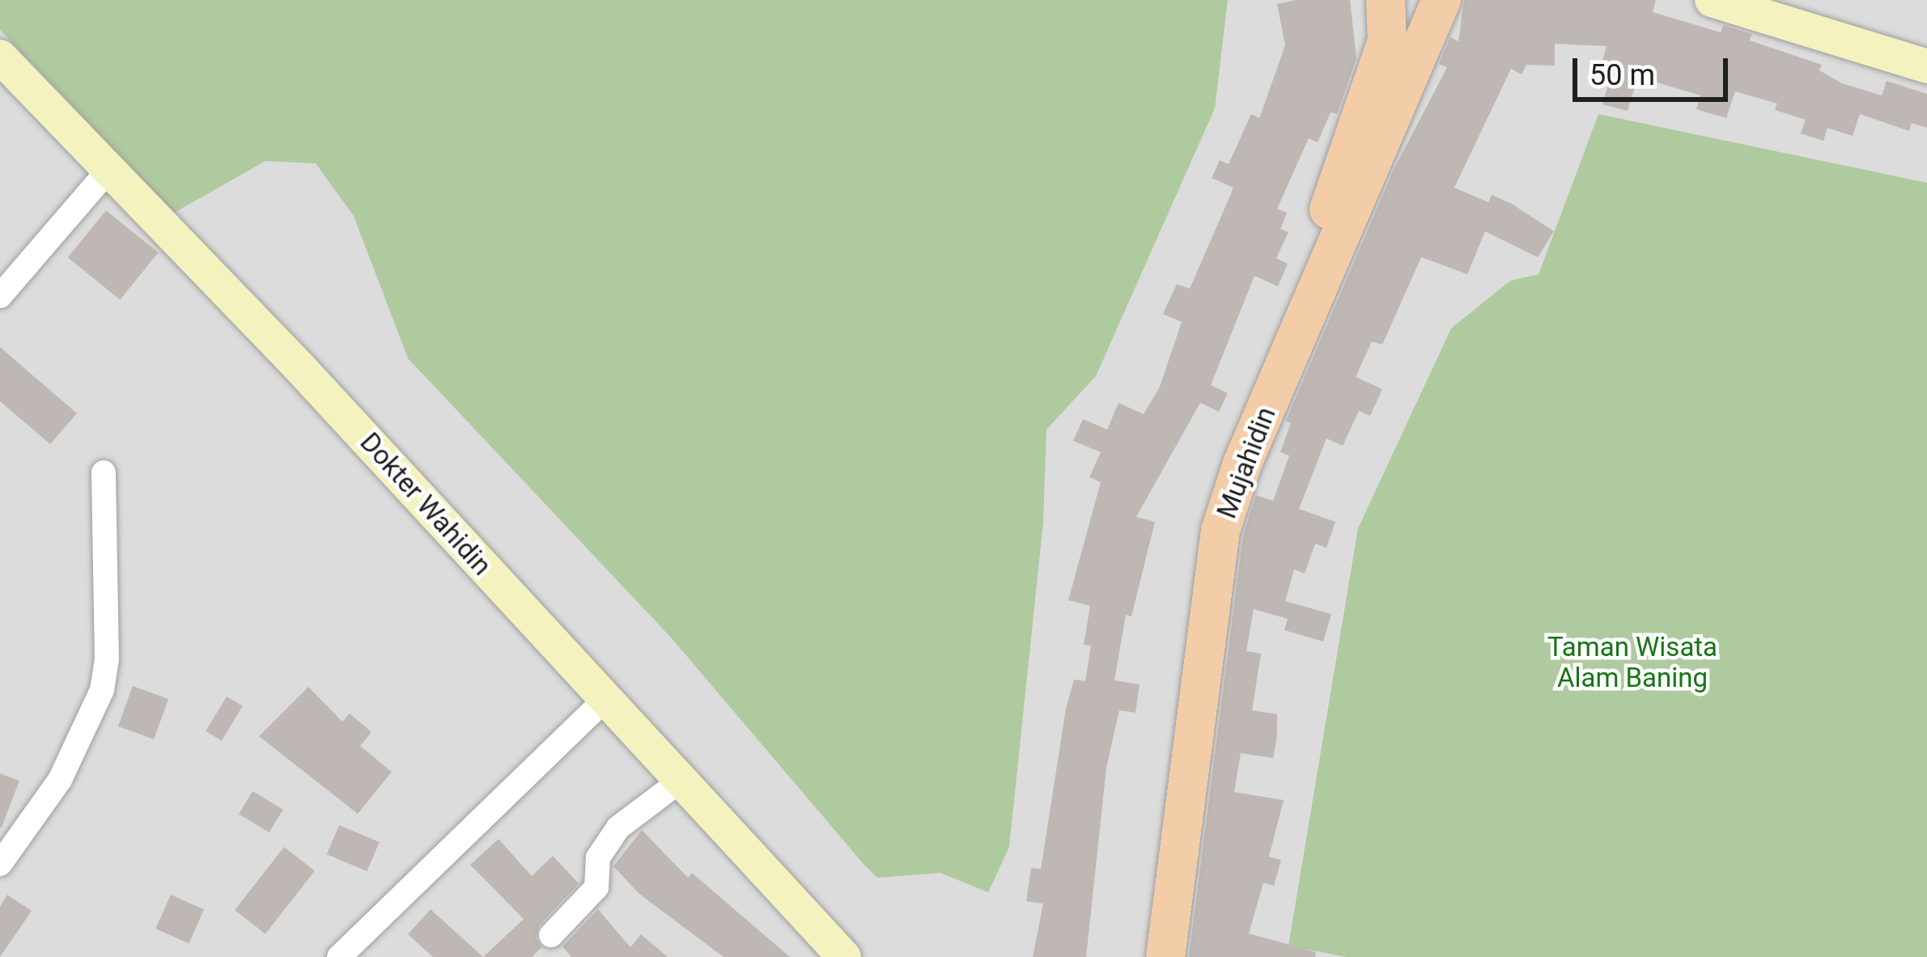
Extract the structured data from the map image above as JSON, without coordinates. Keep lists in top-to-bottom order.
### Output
{
  "streets": {
    "main road": ["Mujahidin"],
    "street": ["Dokter Wahidin"]
  },
  "parks": ["Taman Wisata Alam Baning"],
  "scale_bar": "50 m"
}
